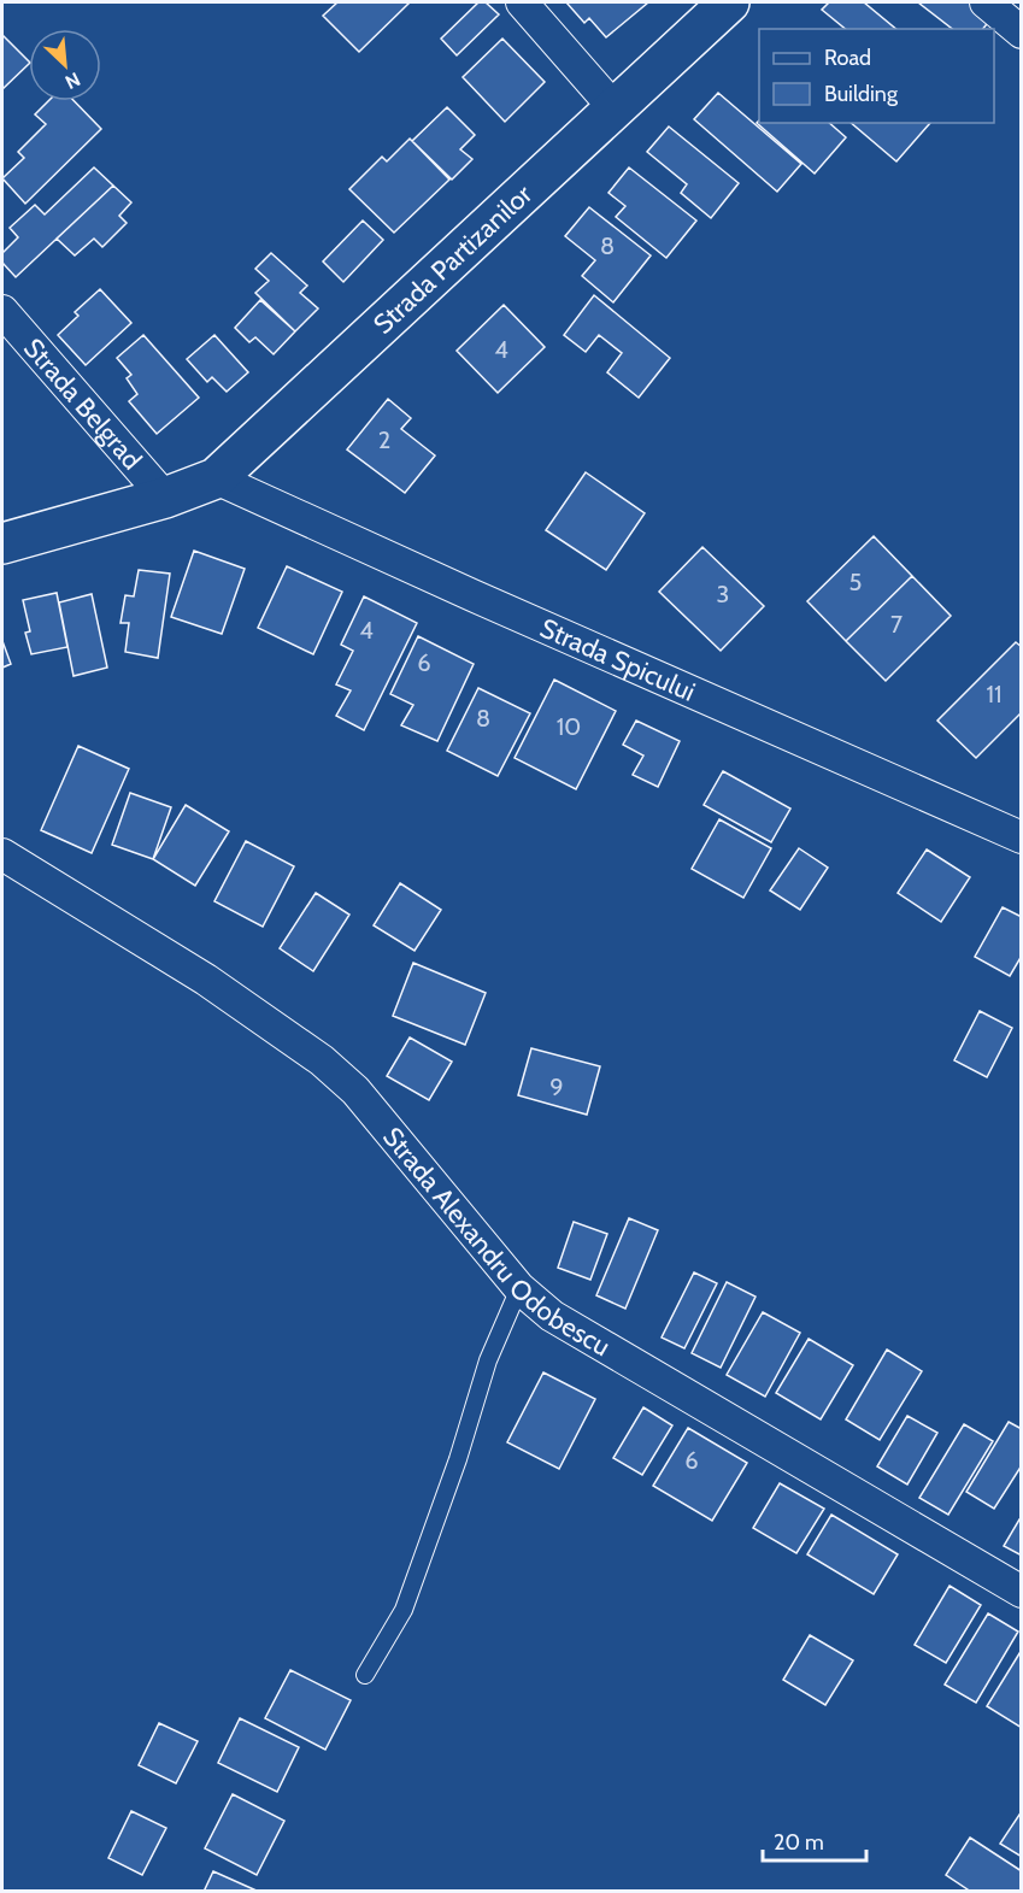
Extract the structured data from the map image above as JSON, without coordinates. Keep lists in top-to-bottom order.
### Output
{
  "streets": {
    "street": [
      "Strada Partizanilor",
      "Strada Belgrad",
      "Strada Spicului",
      "Strada Alexandru Odobescu"
    ]
  },
  "crossings": [
    ["Strada Partizanilor", "Strada Belgrad"],
    ["Strada Partizanilor", "Strada Spicului"]
  ],
  "house_numbers": [
    "8",
    "4",
    "2",
    "5",
    "3",
    "7",
    "4",
    "6",
    "11",
    "8",
    "10",
    "9",
    "6"
  ],
  "legend": ["Road", "Building"],
  "scale_bar": "20 m",
  "north": "bottom right"
}
